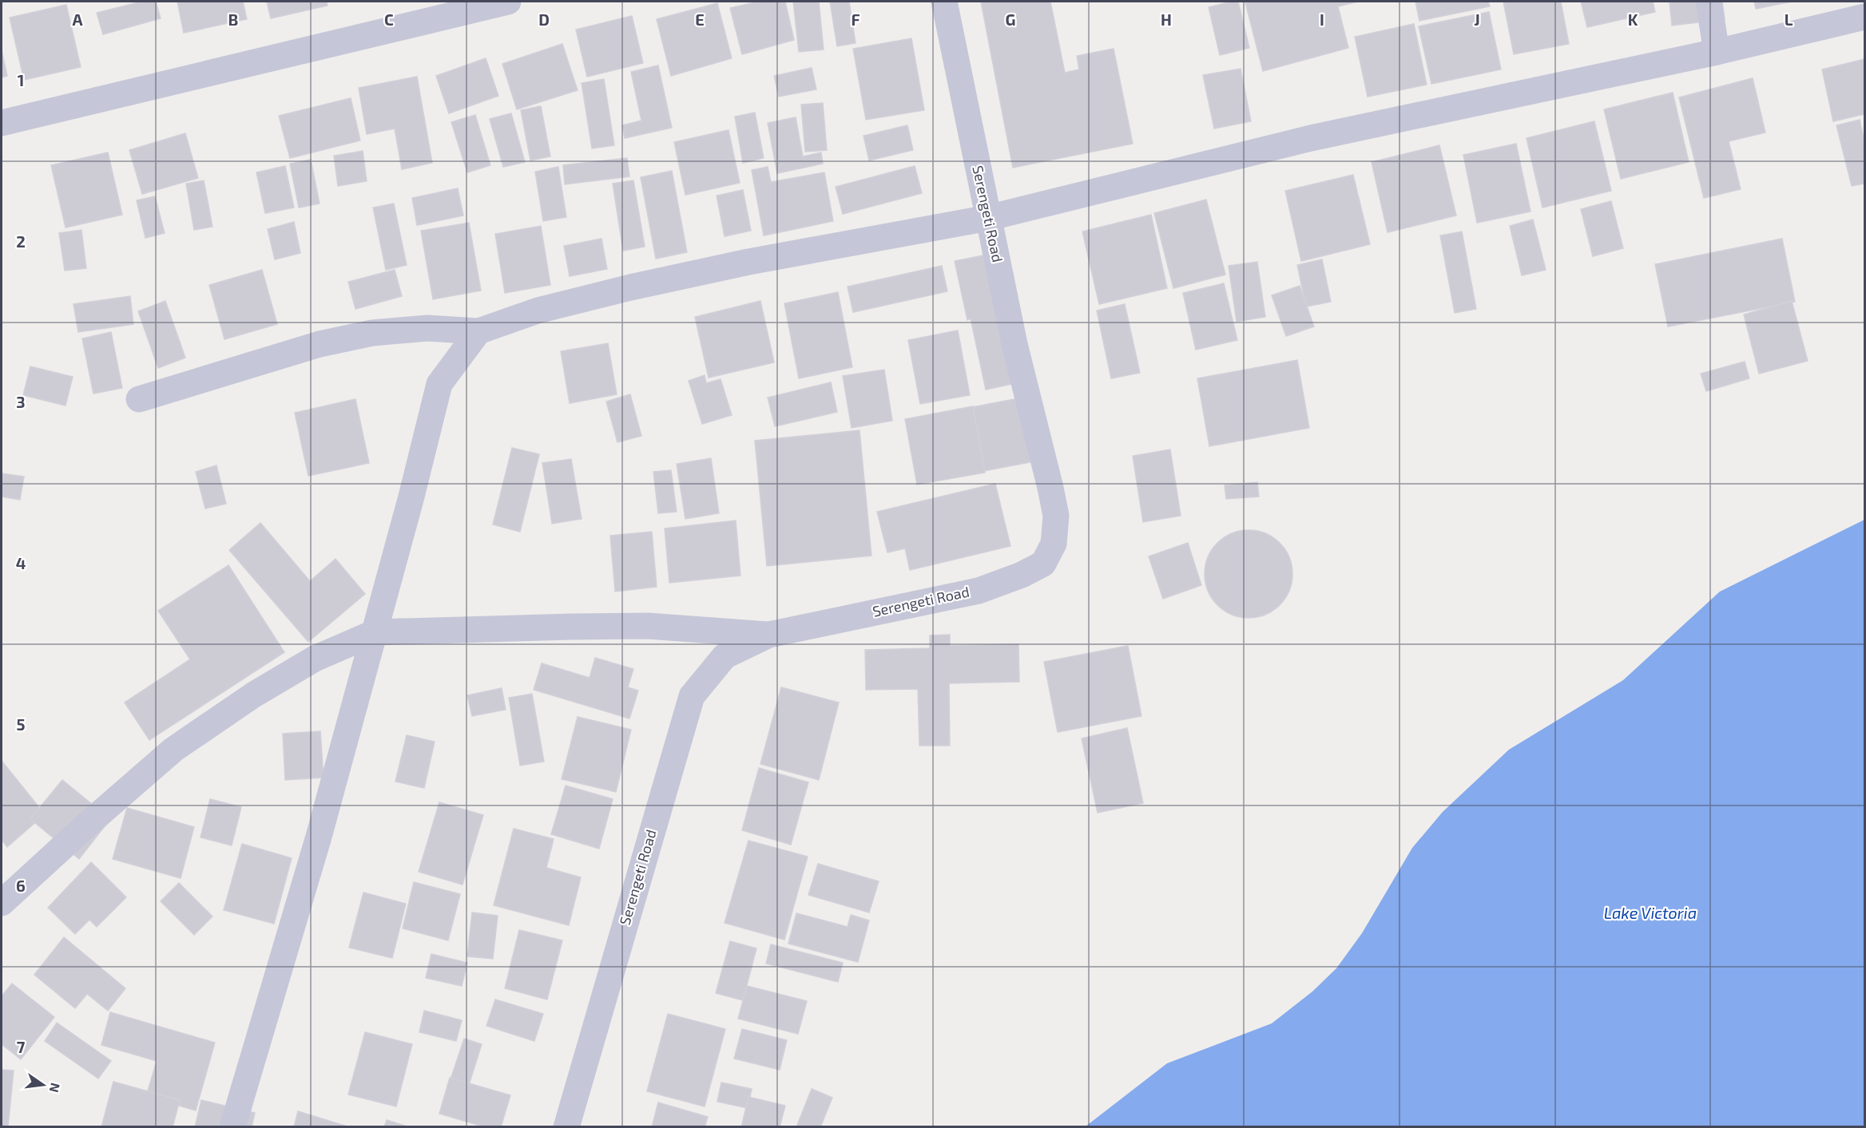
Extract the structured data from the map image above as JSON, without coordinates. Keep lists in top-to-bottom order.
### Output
{
  "streets": {
    "street": ["Serengeti Road"]
  },
  "water": ["Lake Victoria"],
  "north": "right",
  "grid": {
    "columns": [
      "A",
      "B",
      "C",
      "D",
      "E",
      "F",
      "G",
      "H",
      "I",
      "J",
      "K",
      "L"
    ],
    "rows": [
      "1",
      "2",
      "3",
      "4",
      "5",
      "6",
      "7"
    ]
  }
}
